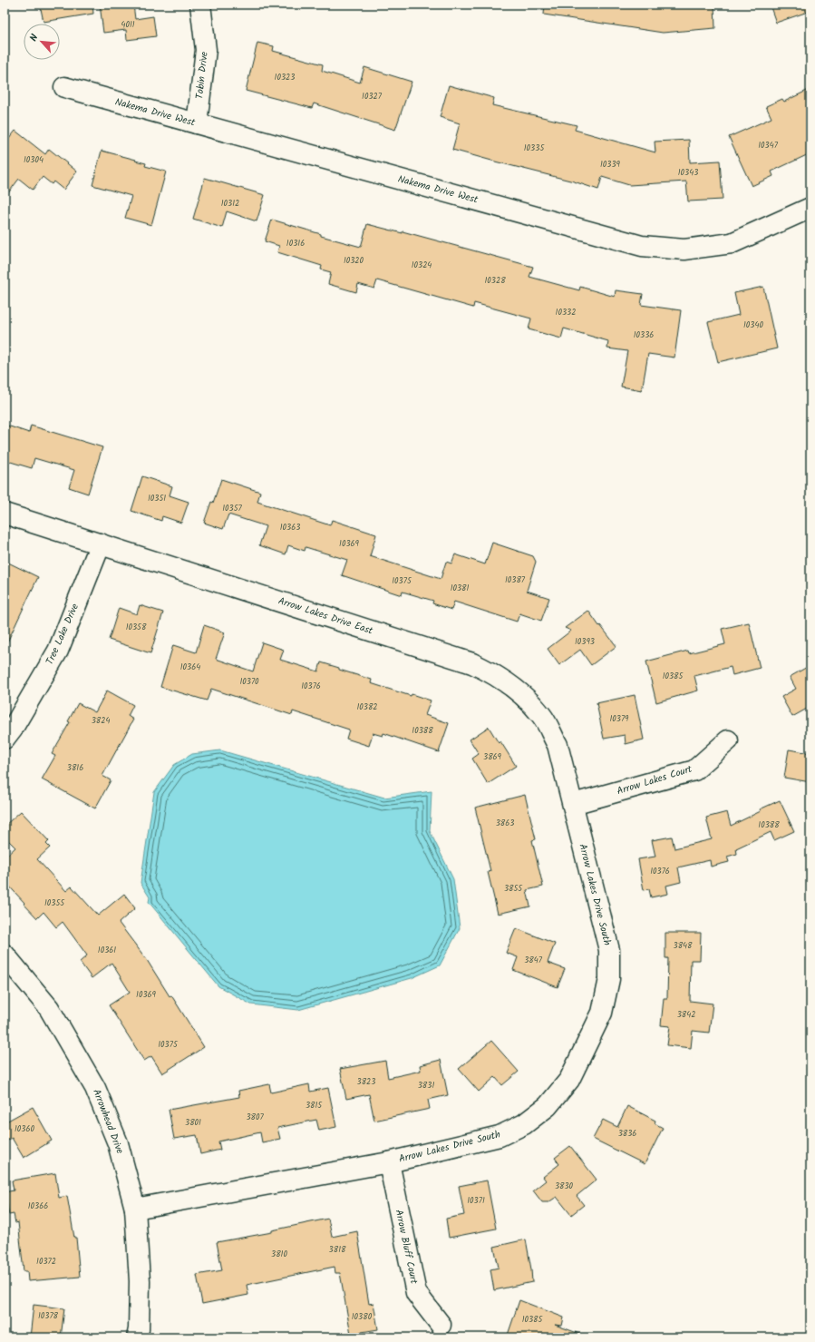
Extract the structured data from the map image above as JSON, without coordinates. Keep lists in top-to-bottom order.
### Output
{
  "streets": {
    "street": [
      "Tobin Drive",
      "Nakema Drive West",
      "Arrow Lakes Drive East",
      "Tree Lake Drive",
      "Arrow Lakes Court",
      "Arrow Lakes Drive South",
      "Arrowhead Drive",
      "Arrow Bluff Court"
    ]
  },
  "crossings": [
    ["Tobin Drive", "Nakema Drive West"],
    ["Arrow Lakes Drive East", "Tree Lake Drive"],
    ["Arrow Lakes Drive East", "Arrow Lakes Court"],
    ["Arrow Lakes Drive East", "Arrow Lakes Drive South"],
    ["Arrow Lakes Court", "Arrow Lakes Drive South"],
    ["Arrow Lakes Drive South", "Arrowhead Drive"],
    ["Arrow Lakes Drive South", "Arrow Bluff Court"]
  ],
  "house_numbers": [
    "4011",
    "10323",
    "10327",
    "10347",
    "10335",
    "10304",
    "10339",
    "10343",
    "10312",
    "10316",
    "10320",
    "10324",
    "10328",
    "10332",
    "10340",
    "10336",
    "10351",
    "10357",
    "10363",
    "10369",
    "10387",
    "10375",
    "10381",
    "10358",
    "10393",
    "10364",
    "10385",
    "10370",
    "10376",
    "10382",
    "10379",
    "3824",
    "10388",
    "3869",
    "3816",
    "3863",
    "10388",
    "10376",
    "3855",
    "10355",
    "3848",
    "10361",
    "3847",
    "10369",
    "3842",
    "10375",
    "3823",
    "3831",
    "3815",
    "3807",
    "3801",
    "10360",
    "3836",
    "3830",
    "10371",
    "10366",
    "3818",
    "3810",
    "10372",
    "10378",
    "10380",
    "10385"
  ],
  "north": "top left"
}
